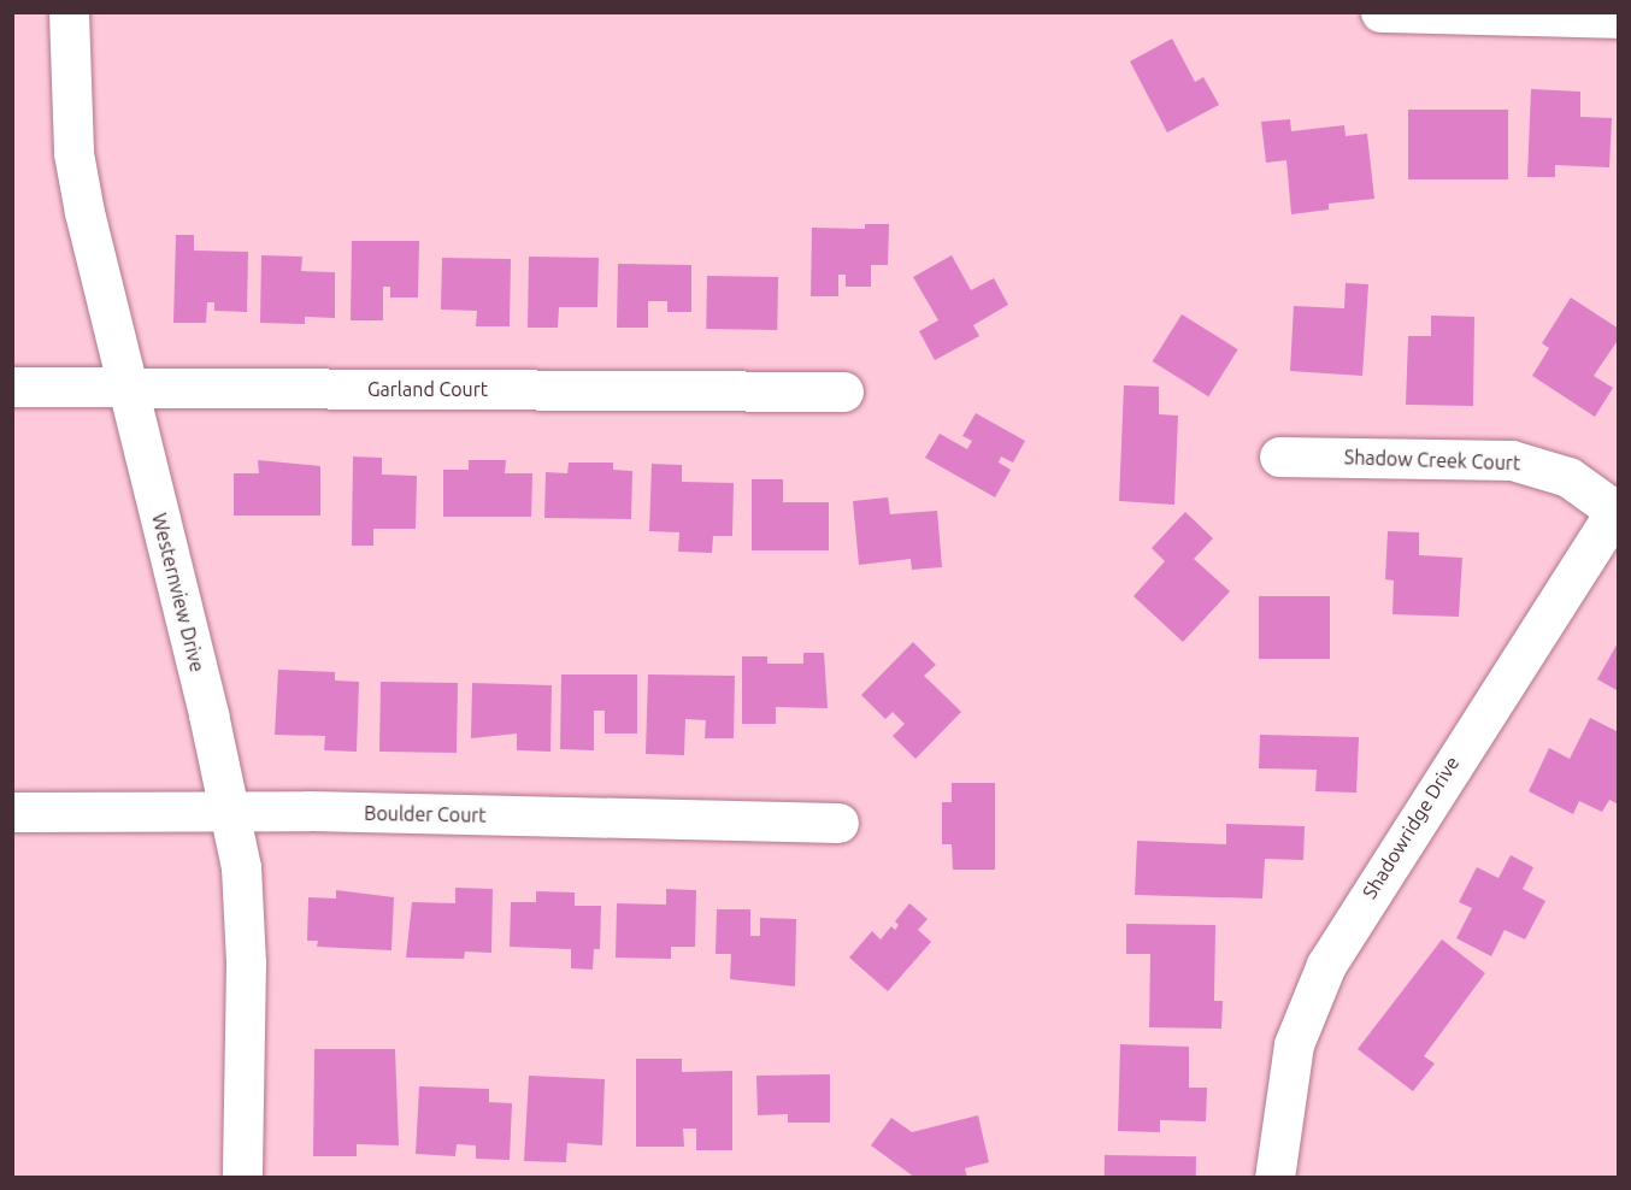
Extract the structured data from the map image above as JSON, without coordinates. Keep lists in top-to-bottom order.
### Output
{
  "streets": {
    "street": [
      "Garland Court",
      "Shadow Creek Court",
      "Westernview Drive",
      "Boulder Court",
      "Shadowridge Drive"
    ]
  },
  "crossings": [
    ["Garland Court", "Westernview Drive"],
    ["Shadow Creek Court", "Shadowridge Drive"],
    ["Westernview Drive", "Boulder Court"]
  ]
}
